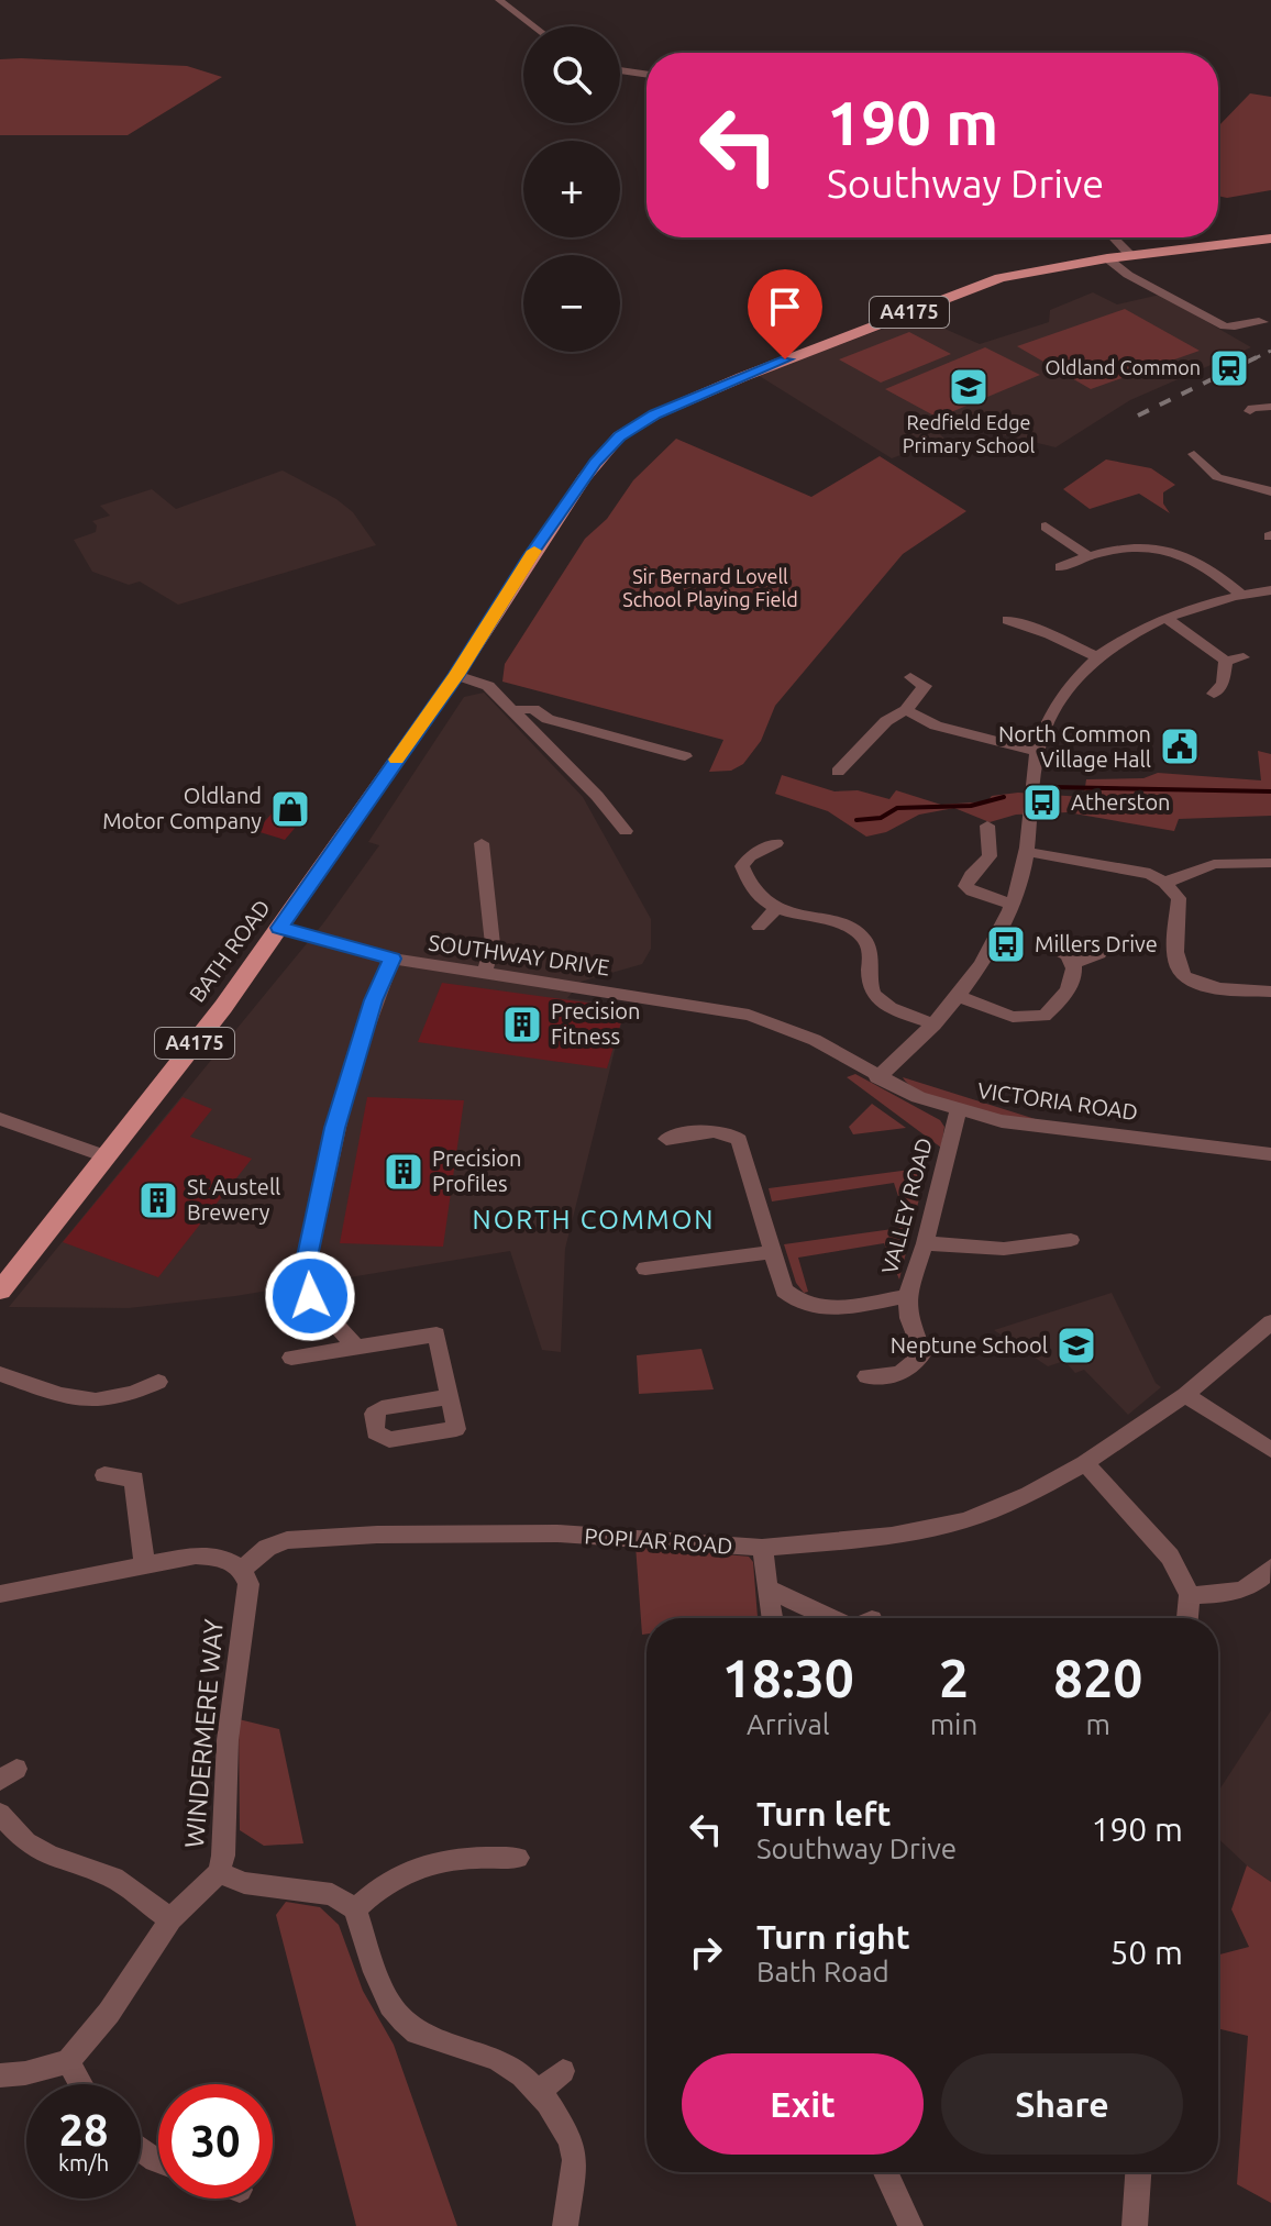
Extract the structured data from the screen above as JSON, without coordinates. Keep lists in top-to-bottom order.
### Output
{
  "streets": {
    "main road": ["A4175", "BATH ROAD"],
    "street": [
      "SOUTHWAY DRIVE",
      "VICTORIA ROAD",
      "VALLEY ROAD",
      "POPLAR ROAD",
      "WINDERMERE WAY"
    ]
  },
  "crossings": [
    ["A4175", "BATH ROAD"],
    ["BATH ROAD", "SOUTHWAY DRIVE"],
    ["SOUTHWAY DRIVE", "VICTORIA ROAD"],
    ["VICTORIA ROAD", "VALLEY ROAD"],
    ["POPLAR ROAD", "WINDERMERE WAY"]
  ],
  "districts": ["NORTH COMMON"],
  "parks": ["Sir Bernard Lovell School Playing Field"],
  "places": {
    "station": ["Oldland Common"],
    "school or university": ["Redfield Edge Primary School", "Neptune School"],
    "public building": ["North Common Village Hall"],
    "bus stop": ["Atherston", "Millers Drive"],
    "shop": ["Oldland Motor Company"],
    "building": ["Precision Fitness", "Precision Profiles", "St Austell Brewery"]
  },
  "page": {
    "map_buttons": ["+", "−"],
    "turn": ["190 m", "Southway Drive"],
    "eta": [
      "18:30",
      "Arrival",
      "2",
      "min",
      "820",
      "m"
    ],
    "list": [
      {
        "name": "Turn left",
        "note": "Southway Drive",
        "value": "190 m"
      },
      {
        "name": "Turn right",
        "note": "Bath Road",
        "value": "50 m"
      }
    ],
    "buttons": ["Exit", "Share"],
    "speed": "28 km/h",
    "limit": "30"
  }
}
